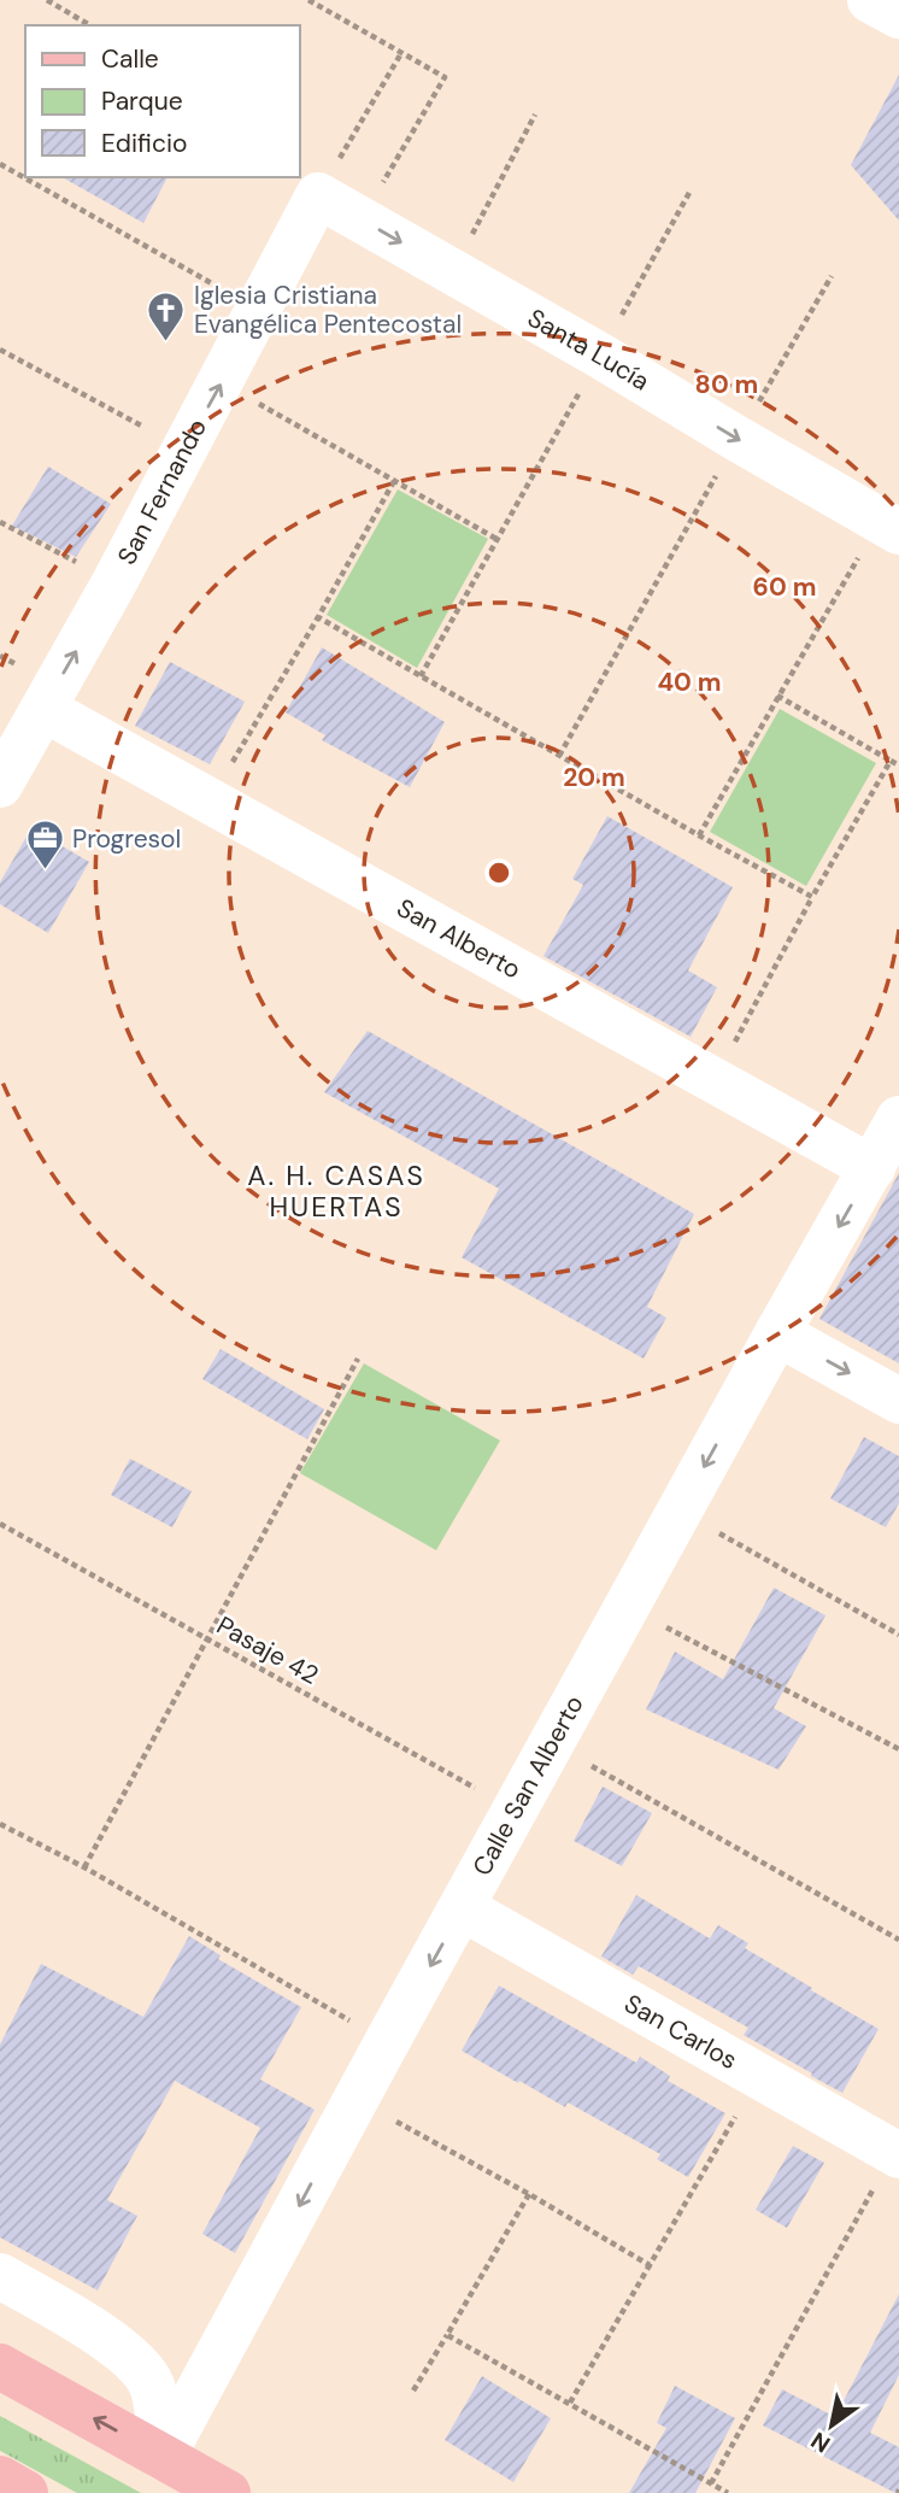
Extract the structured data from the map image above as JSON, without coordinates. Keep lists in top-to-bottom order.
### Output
{
  "streets": {
    "street": [
      "Santa Lucía",
      "San Fernando",
      "San Alberto",
      "Calle San Alberto",
      "San Carlos"
    ],
    "path": ["Pasaje 42"]
  },
  "crossings": [
    ["Santa Lucía", "San Fernando"],
    ["San Fernando", "San Alberto"],
    ["San Alberto", "Calle San Alberto"],
    ["Pasaje 42", "Calle San Alberto"],
    ["Calle San Alberto", "San Carlos"]
  ],
  "one_way": ["Santa Lucía", "Calle San Alberto"],
  "districts": ["A. H. CASAS HUERTAS"],
  "places": {
    "church": ["Iglesia Cristiana Evangélica Pentecostal"],
    "office": ["Progresol"]
  },
  "legend": ["Calle", "Parque", "Edificio"],
  "north": "bottom left",
  "rings": [
    "80 m",
    "60 m",
    "40 m",
    "20 m"
  ]
}
